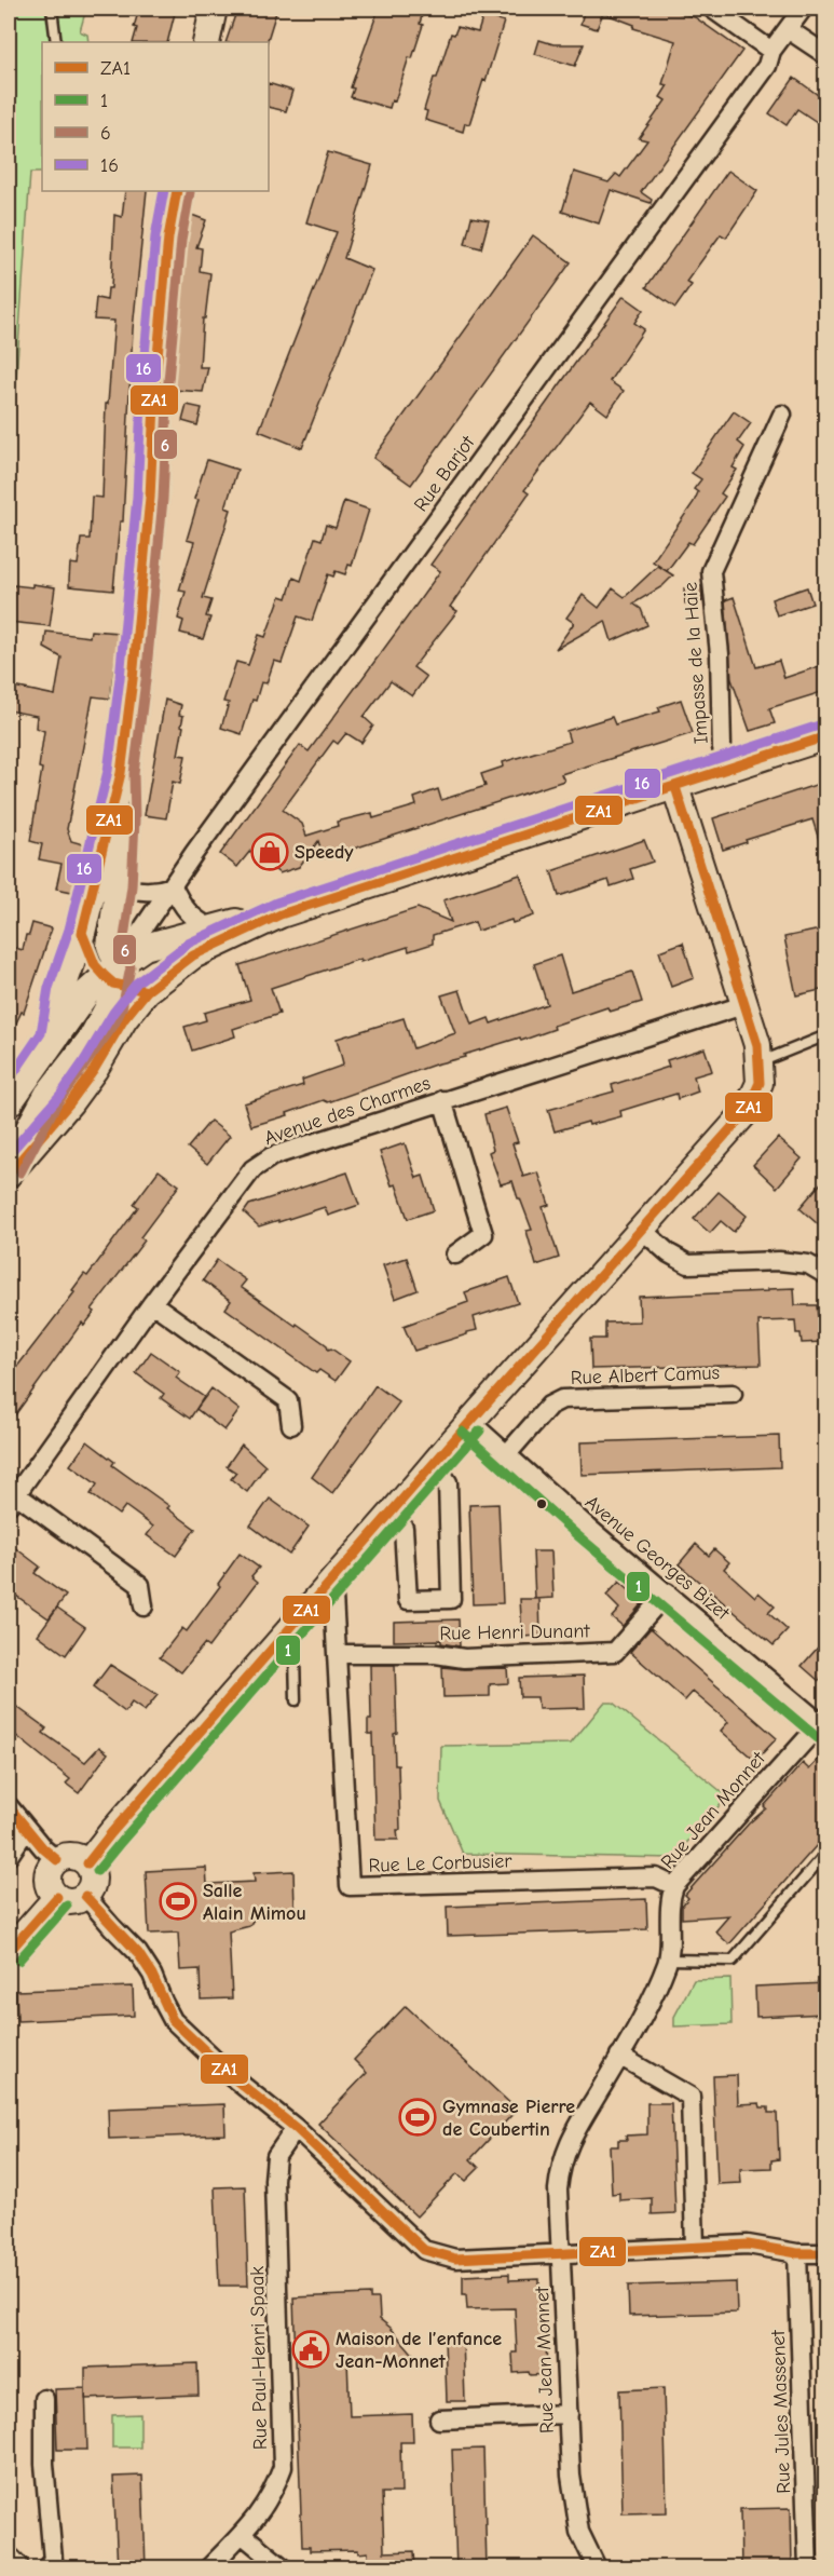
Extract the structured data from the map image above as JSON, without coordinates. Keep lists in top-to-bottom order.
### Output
{
  "streets": {
    "street": [
      "Rue Barjot",
      "Impasse de la Haie",
      "Avenue des Charmes",
      "Rue Albert Camus",
      "Avenue Georges Bizet",
      "Rue Henri Dunant",
      "Rue Jean Monnet",
      "Rue Le Corbusier",
      "Rue Paul-Henri Spaak",
      "Rue Jules Massenet"
    ]
  },
  "crossings": [
    ["Rue Albert Camus", "Avenue Georges Bizet"],
    ["Avenue Georges Bizet", "Rue Henri Dunant"],
    ["Avenue Georges Bizet", "Rue Jean Monnet"],
    ["Rue Henri Dunant", "Rue Le Corbusier"],
    ["Rue Jean Monnet", "Rue Le Corbusier"]
  ],
  "places": {
    "shop": ["Speedy"],
    "sports": ["Salle Alain Mimou", "Gymnase Pierre de Coubertin"],
    "public building": ["Maison de l’enfance Jean-Monnet"]
  },
  "lines": [
    "transit line ZA1",
    "transit line 16",
    "transit line 6",
    "transit line 1"
  ],
  "legend": [
    "ZA1",
    "1",
    "6",
    "16"
  ]
}
